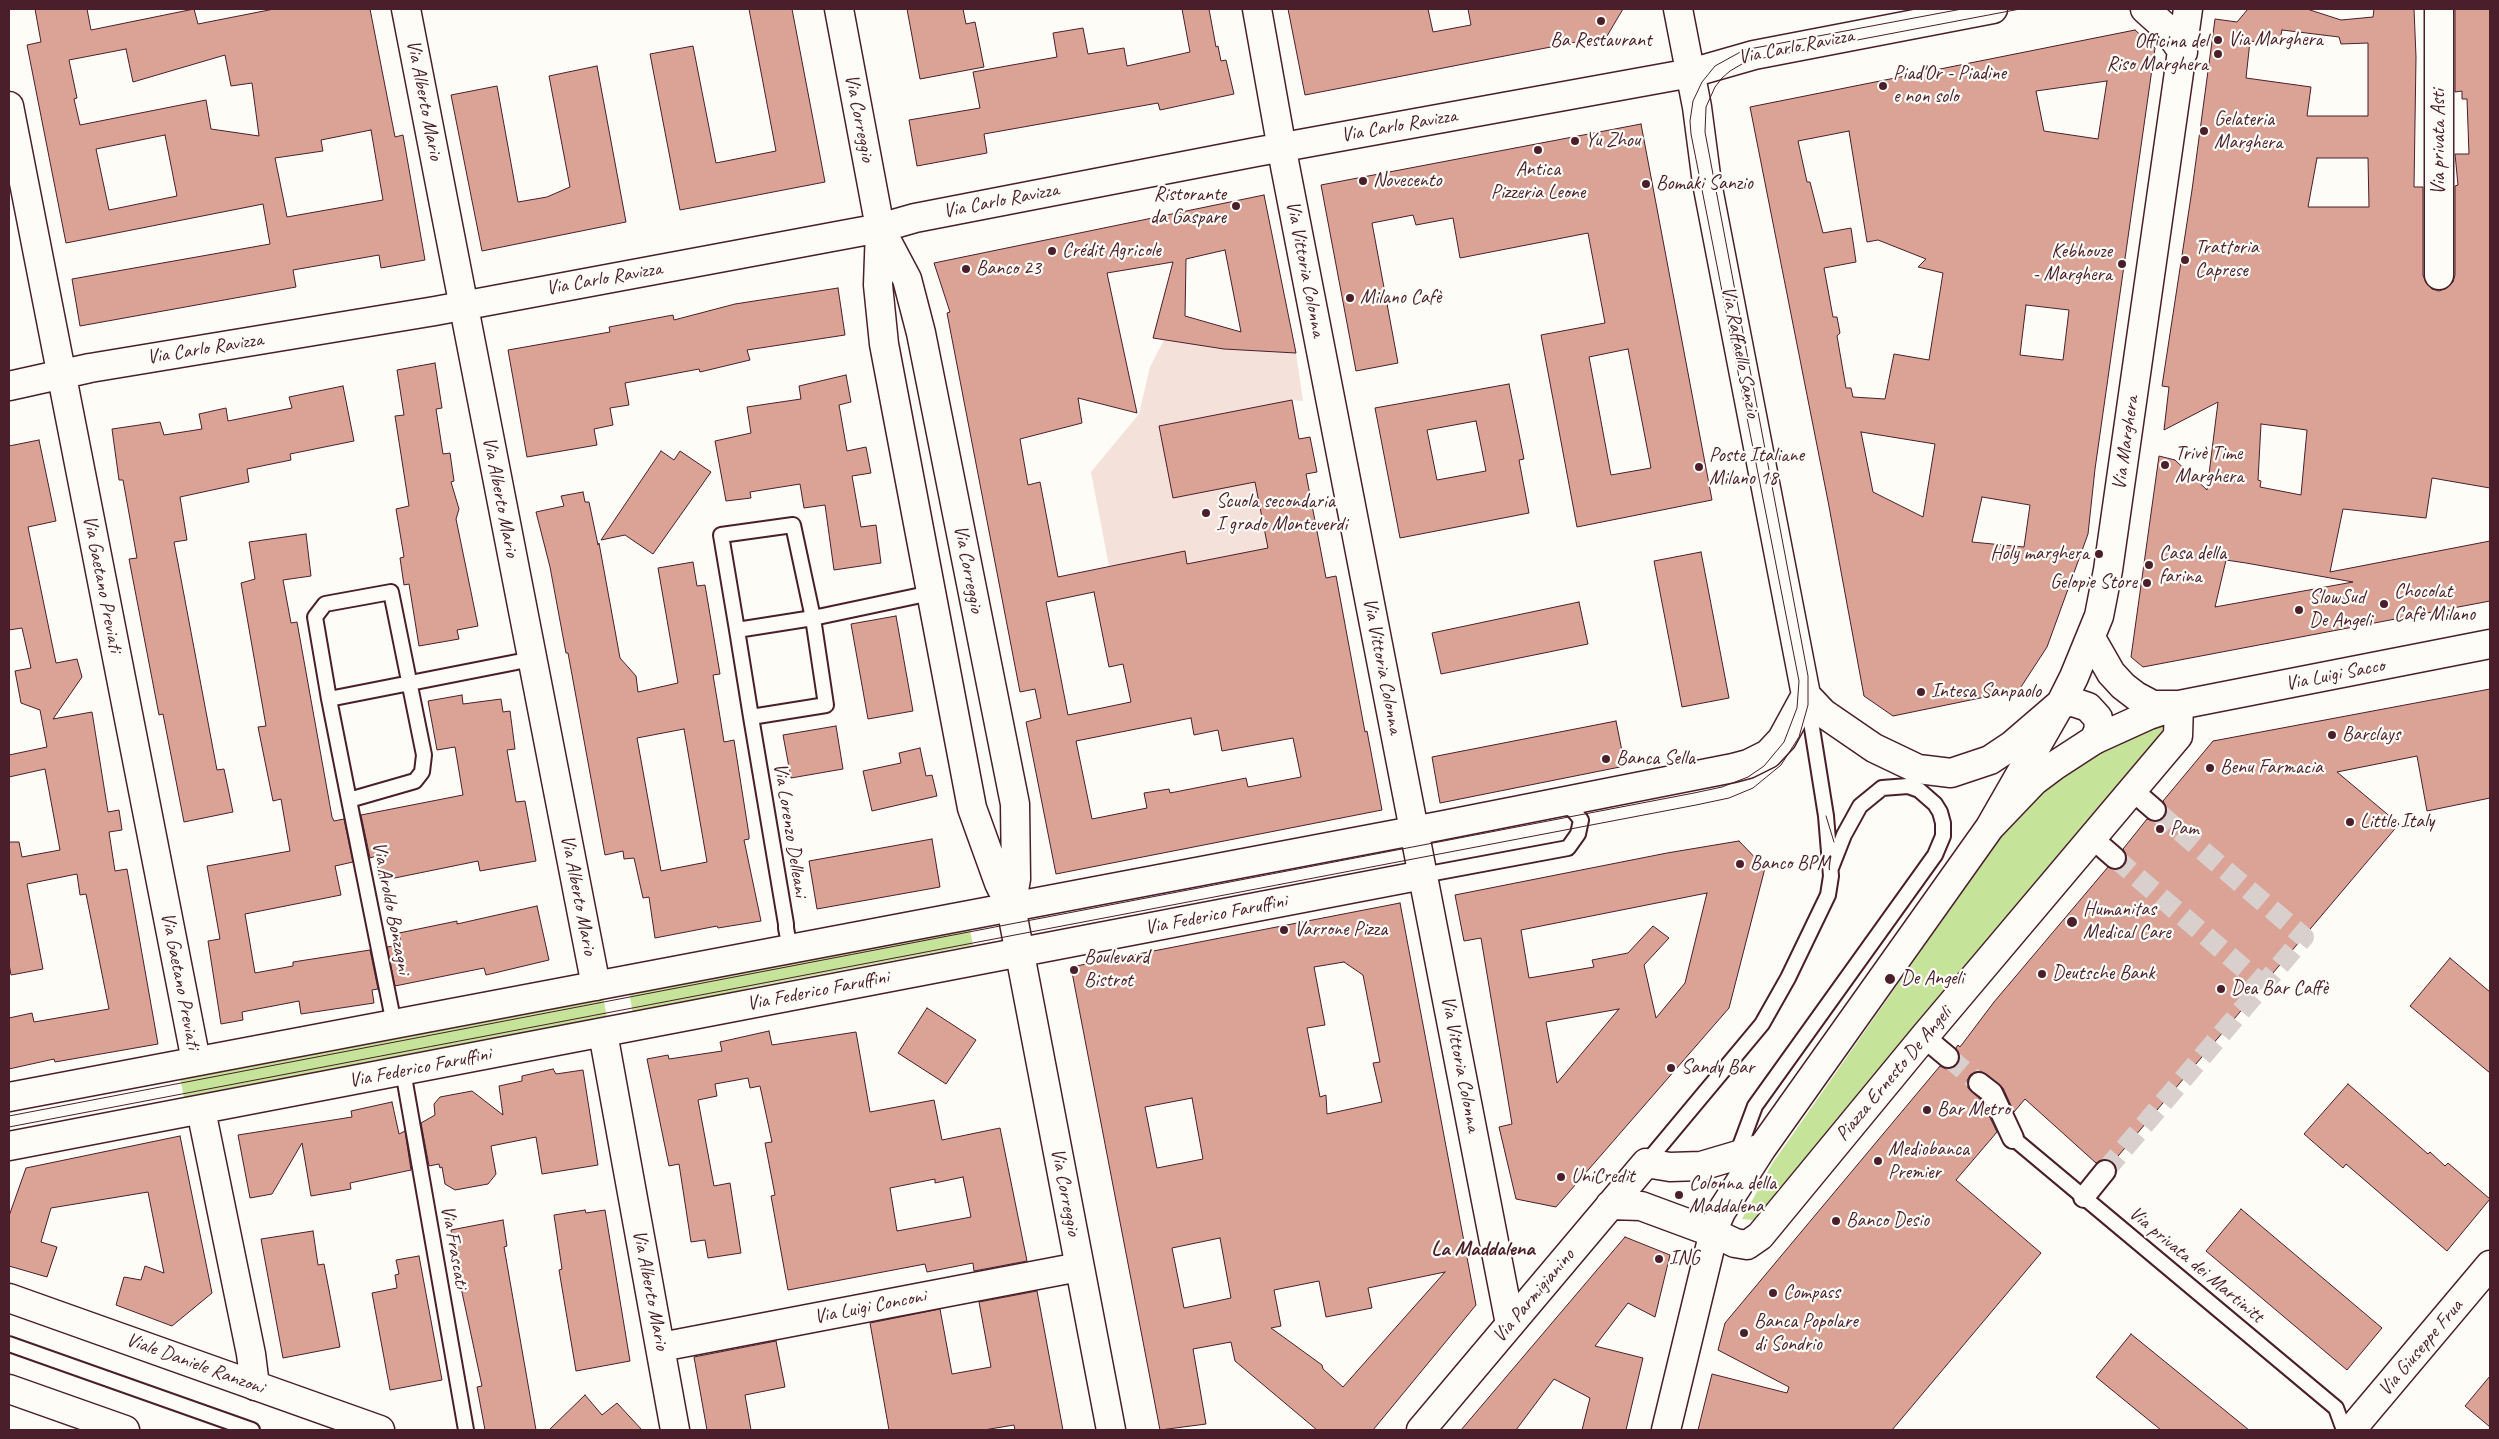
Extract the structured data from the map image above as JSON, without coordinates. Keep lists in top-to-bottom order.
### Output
{
  "streets": {
    "street": [
      "Via Carlo Ravizza",
      "Via Alberto Mario",
      "Via Correggio",
      "Via privata Asti",
      "Via Vittoria Colonna",
      "Via Raffaello Sanzio",
      "Via Marghera",
      "Via Gaetano Previati",
      "Via Luigi Sacco",
      "Via Federico Faruffini",
      "Piazza Ernesto De Angeli",
      "Via Parmigianino",
      "Via Luigi Conconi",
      "Via Giuseppe Frua",
      "Viale Daniele Ranzoni"
    ],
    "lane": [
      "Via Lorenzo Delleani",
      "Via Aroldo Bonzagni",
      "Via Frascati",
      "Via privata dei Martinitt"
    ]
  },
  "crossings": [
    ["Via Carlo Ravizza", "Via Alberto Mario"],
    ["Via Carlo Ravizza", "Via Correggio"],
    ["Via Carlo Ravizza", "Via Vittoria Colonna"],
    ["Via Carlo Ravizza", "Via Raffaello Sanzio"],
    ["Via Carlo Ravizza", "Via Gaetano Previati"],
    ["Via Alberto Mario", "Via Federico Faruffini"],
    ["Via Alberto Mario", "Via Luigi Conconi"],
    ["Via Correggio", "Via Federico Faruffini"],
    ["Via Correggio", "Via Luigi Conconi"],
    ["Via Vittoria Colonna", "Via Federico Faruffini"],
    ["Via Vittoria Colonna", "Via Parmigianino"],
    ["Via Luigi Sacco", "Piazza Ernesto De Angeli"],
    ["Via Federico Faruffini", "Via Frascati"],
    ["Piazza Ernesto De Angeli", "Via Parmigianino"]
  ],
  "districts": ["La Maddalena"],
  "places": [
    "Ba Restaurant",
    "Via Marghera",
    "Officina del Riso Marghera",
    "Piad'Or - Piadine e non solo",
    "Gelateria Marghera",
    "Yu Zhou",
    "Antica Pizzeria Leone",
    "Novecento",
    "Bomaki Sanzio",
    "Ristorante da Gaspare",
    "Crédit Agricole",
    "Trattoria Caprese",
    "Kebhouze - Marghera",
    "Banco 23",
    "Milano Cafè",
    "Trivè Time Marghera",
    "Poste Italiane Milano 18",
    "Scuola secondaria I grado Monteverdi",
    "Holy marghera",
    "Casa della farina",
    "Gelopie Store",
    "Chocolat Cafè Milano",
    "SlowSud De Angeli",
    "Intesa Sanpaolo",
    "Barclays",
    "Banca Sella",
    "Benu Farmacia",
    "Little Italy",
    "Pam",
    "Banco BPM",
    "Humanitas Medical Care",
    "Varrone Pizza",
    "Boulevard Bistrot",
    "Deutsche Bank",
    "De Angeli",
    "Dea Bar Caffè",
    "Sandy Bar",
    "Bar Metro",
    "Mediobanca Premier",
    "UniCredit",
    "Colonna della Maddalena",
    "Banco Desio",
    "ING",
    "Compass",
    "Banca Popolare di Sondrio"
  ]
}
